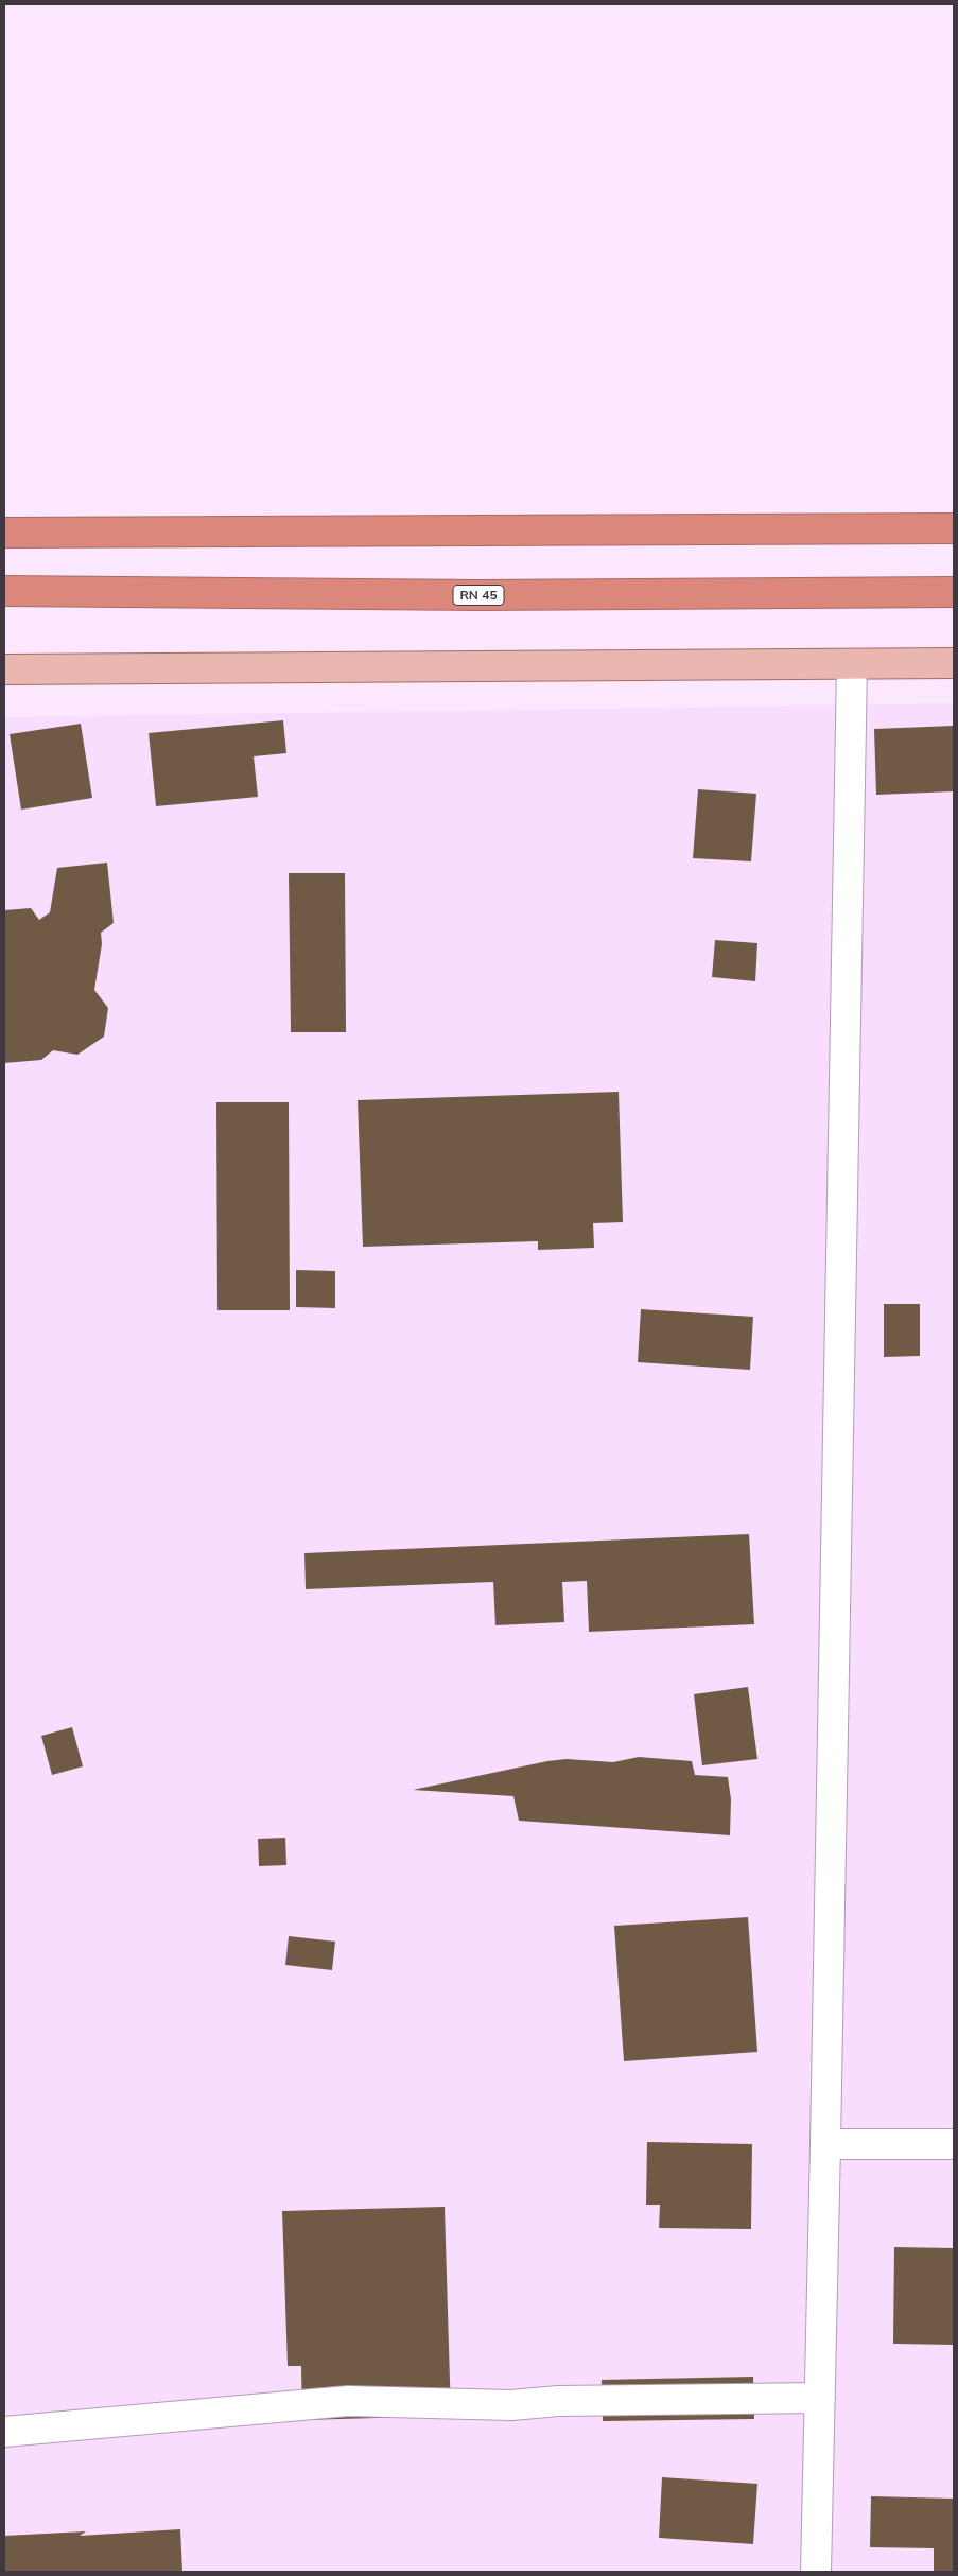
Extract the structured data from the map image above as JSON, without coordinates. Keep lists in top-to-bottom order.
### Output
{
  "streets": {
    "highway": ["RN 45"]
  }
}
